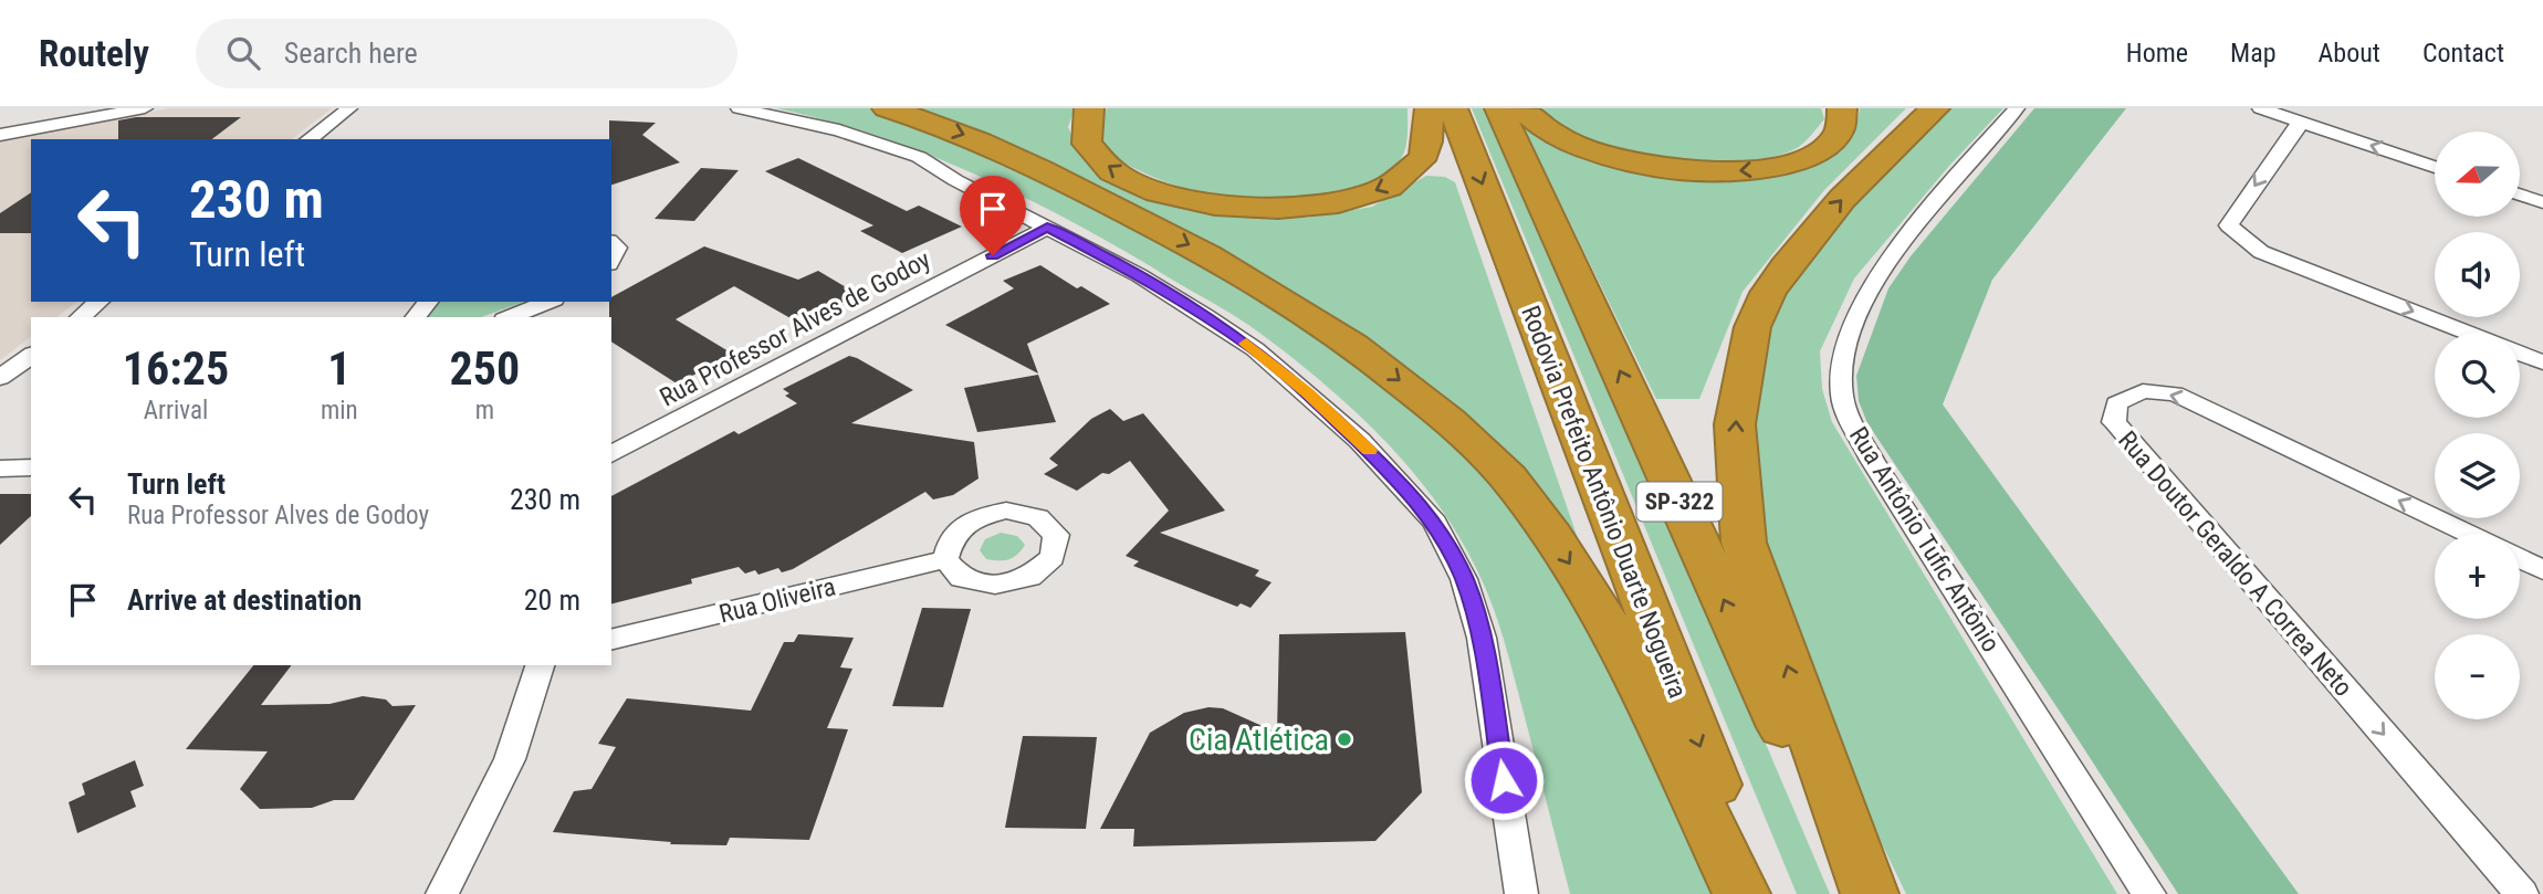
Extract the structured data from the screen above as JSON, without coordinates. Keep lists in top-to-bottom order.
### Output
{
  "streets": {
    "highway": ["Rodovia Prefeito Antônio Duarte Nogueira", "SP-322"],
    "street": [
      "Rua Professor Alves de Godoy",
      "Rua Antônio Tufic Antônio",
      "Rua Doutor Geraldo A Correa Neto",
      "Rua Oliveira"
    ]
  },
  "places": ["Cia Atlética"],
  "north": "left",
  "page": {
    "header": "Routely",
    "search": "Search here",
    "nav": [
      "Home",
      "Map",
      "About",
      "Contact"
    ],
    "map_buttons": ["+", "−"],
    "turn": ["230 m", "Turn left"],
    "eta": [
      "16:25",
      "Arrival",
      "1",
      "min",
      "250",
      "m"
    ],
    "list": [
      {
        "name": "Turn left",
        "note": "Rua Professor Alves de Godoy",
        "value": "230 m"
      },
      {
        "name": "Arrive at destination",
        "value": "20 m"
      }
    ]
  }
}
